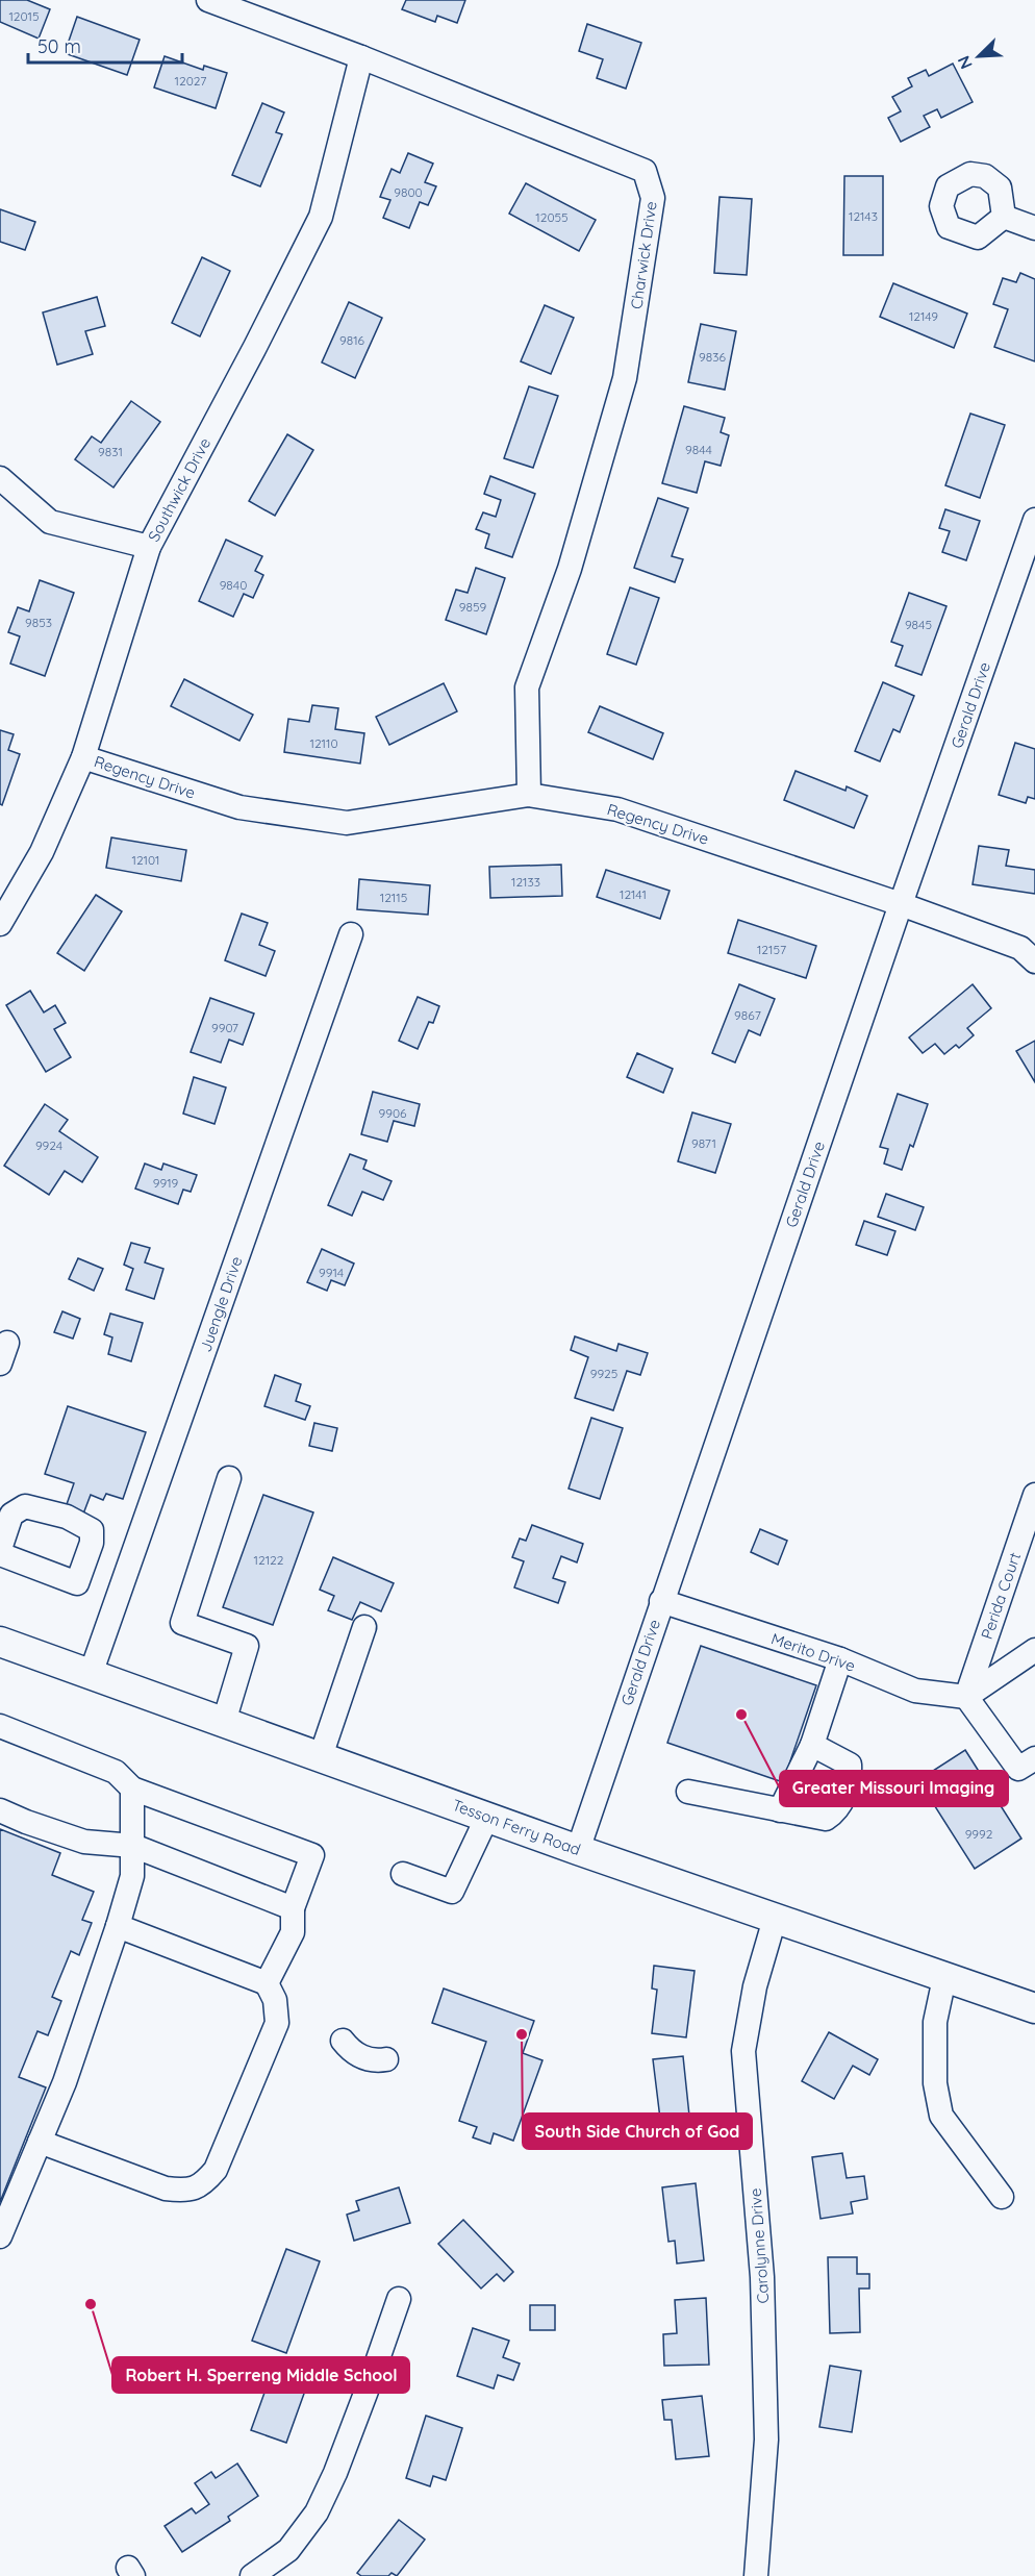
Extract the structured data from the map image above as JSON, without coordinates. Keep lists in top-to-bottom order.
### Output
{
  "streets": {
    "main road": ["Tesson Ferry Road"],
    "street": [
      "Charwick Drive",
      "Southwick Drive",
      "Gerald Drive",
      "Regency Drive",
      "Juengle Drive",
      "Perida Court",
      "Merito Drive",
      "Carolynne Drive"
    ]
  },
  "crossings": [
    ["Charwick Drive", "Southwick Drive"],
    ["Charwick Drive", "Regency Drive"],
    ["Southwick Drive", "Regency Drive"],
    ["Gerald Drive", "Regency Drive"],
    ["Gerald Drive", "Merito Drive"],
    ["Gerald Drive", "Tesson Ferry Road"],
    ["Juengle Drive", "Tesson Ferry Road"],
    ["Perida Court", "Merito Drive"],
    ["Tesson Ferry Road", "Carolynne Drive"]
  ],
  "places": ["Greater Missouri Imaging", "South Side Church of God", "Robert H. Sperreng Middle School"],
  "house_numbers": [
    "12015",
    "12027",
    "9800",
    "12143",
    "12055",
    "12149",
    "9816",
    "9836",
    "9844",
    "9831",
    "9840",
    "9859",
    "9853",
    "9845",
    "12110",
    "12101",
    "12133",
    "12141",
    "12115",
    "12157",
    "9867",
    "9907",
    "9906",
    "9871",
    "9924",
    "9919",
    "9914",
    "9925",
    "12122",
    "9992"
  ],
  "scale_bar": "50 m",
  "north": "bottom left"
}
